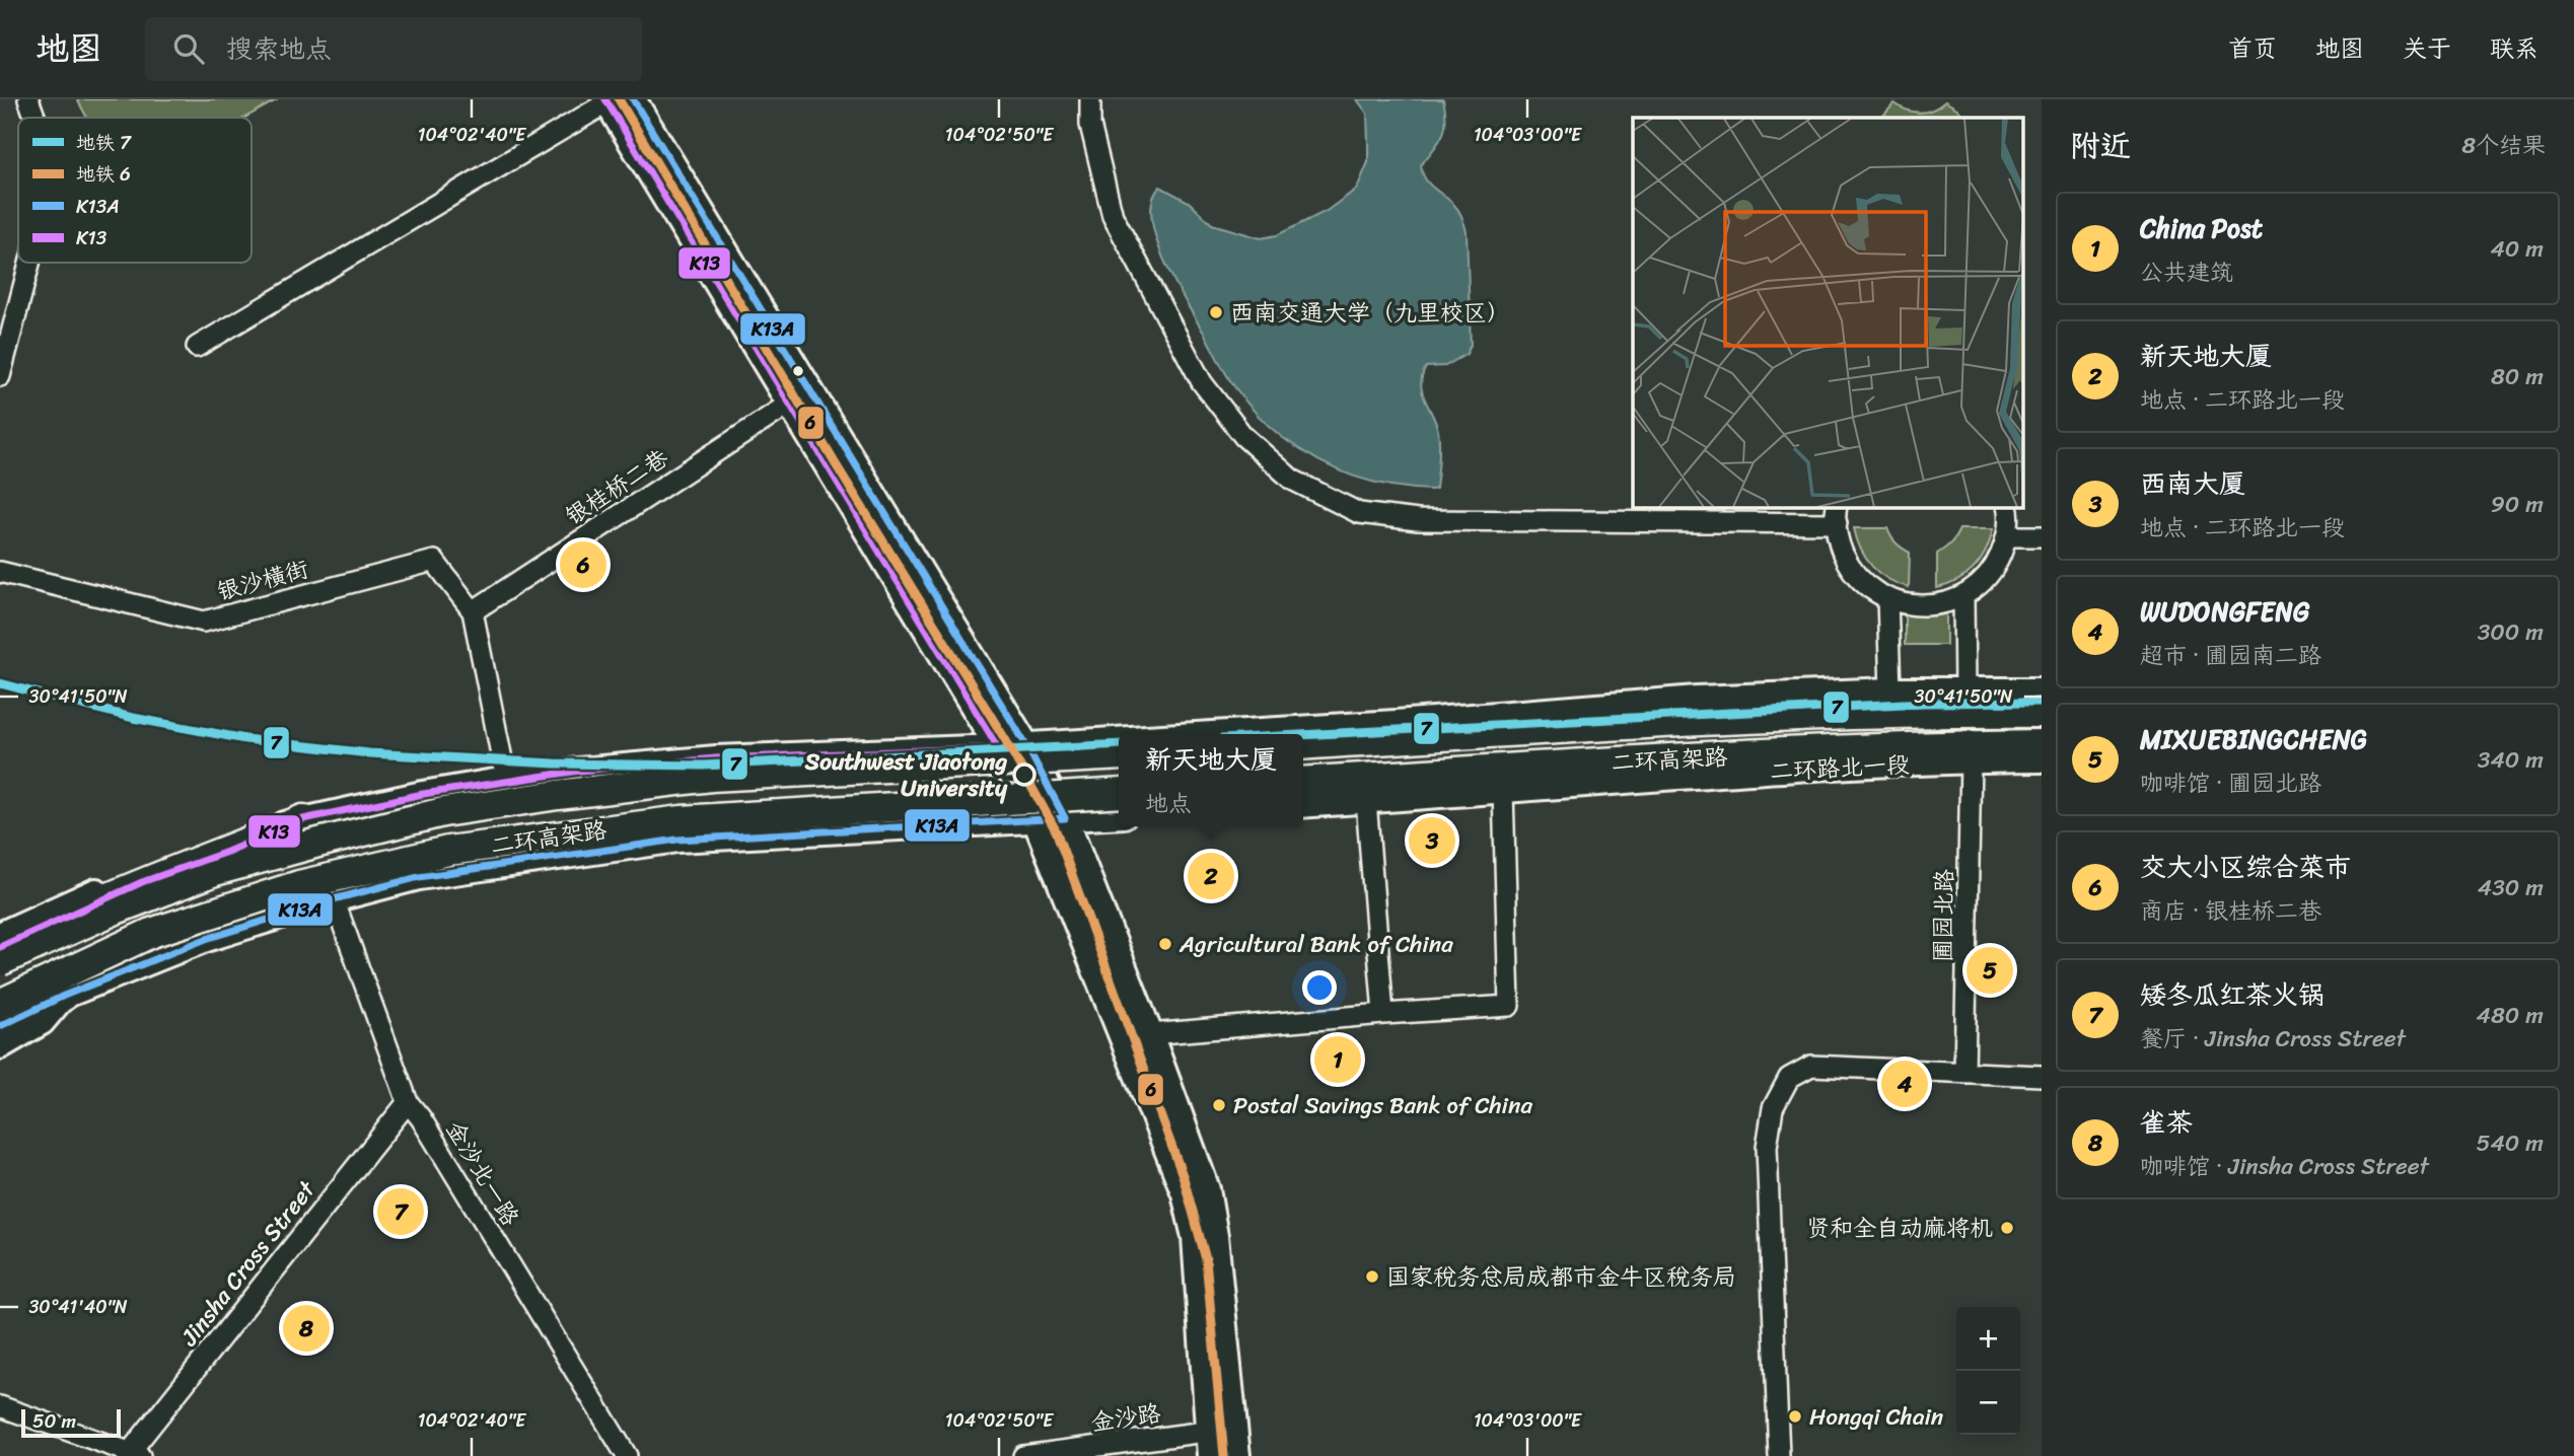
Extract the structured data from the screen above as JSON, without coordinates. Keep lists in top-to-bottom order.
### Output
{
  "streets": {
    "highway": ["二环高架路"],
    "main road": ["二环路北一段"],
    "street": [
      "银桂桥二巷",
      "银沙横街",
      "圃园北路",
      "金沙北一路",
      "Jinsha Cross Street",
      "金沙路"
    ]
  },
  "crossings": [
    ["银桂桥二巷", "银沙横街"],
    ["二环路北一段", "圃园北路"],
    ["金沙北一路", "Jinsha Cross Street"]
  ],
  "places": [
    "西南交通大学（九里校区）",
    "Southwest Jiaotong University",
    "Agricultural Bank of China",
    "Postal Savings Bank of China",
    "贤和全自动麻将机",
    "国家税务总局成都市金牛区税务局",
    "Hongqi Chain"
  ],
  "lines": [
    "metro line 6",
    "transit line K13A",
    "transit line K13",
    "metro line 7"
  ],
  "legend": [
    "地铁 7",
    "地铁 6",
    "K13A",
    "K13"
  ],
  "scale_bar": "50 m",
  "page": {
    "header": "地图",
    "search": "搜索地点",
    "nav": [
      "首页",
      "地图",
      "关于",
      "联系"
    ],
    "heading": ["附近", "8个结果"],
    "list": [
      {
        "mark": "1",
        "name": "China Post",
        "note": "公共建筑",
        "value": "40 m"
      },
      {
        "mark": "2",
        "name": "新天地大厦",
        "note": "地点 · 二环路北一段",
        "value": "80 m"
      },
      {
        "mark": "3",
        "name": "西南大厦",
        "note": "地点 · 二环路北一段",
        "value": "90 m"
      },
      {
        "mark": "4",
        "name": "WUDONGFENG",
        "note": "超市 · 圃园南二路",
        "value": "300 m"
      },
      {
        "mark": "5",
        "name": "MIXUEBINGCHENG",
        "note": "咖啡馆 · 圃园北路",
        "value": "340 m"
      },
      {
        "mark": "6",
        "name": "交大小区综合菜市",
        "note": "商店 · 银桂桥二巷",
        "value": "430 m"
      },
      {
        "mark": "7",
        "name": "矮冬瓜红茶火锅",
        "note": "餐厅 · Jinsha Cross Street",
        "value": "480 m"
      },
      {
        "mark": "8",
        "name": "雀茶",
        "note": "咖啡馆 · Jinsha Cross Street",
        "value": "540 m"
      }
    ],
    "pins": [
      "6",
      "3",
      "2",
      "5",
      "1",
      "4",
      "7",
      "8"
    ],
    "popup": ["新天地大厦", "地点"],
    "map_buttons": ["+", "−"],
    "scale": "50 m"
  },
  "coordinates": [
    "104°02'40\"E",
    "104°02'50\"E",
    "104°03'00\"E",
    "30°41'50\"N",
    "30°41'40\"N"
  ]
}
